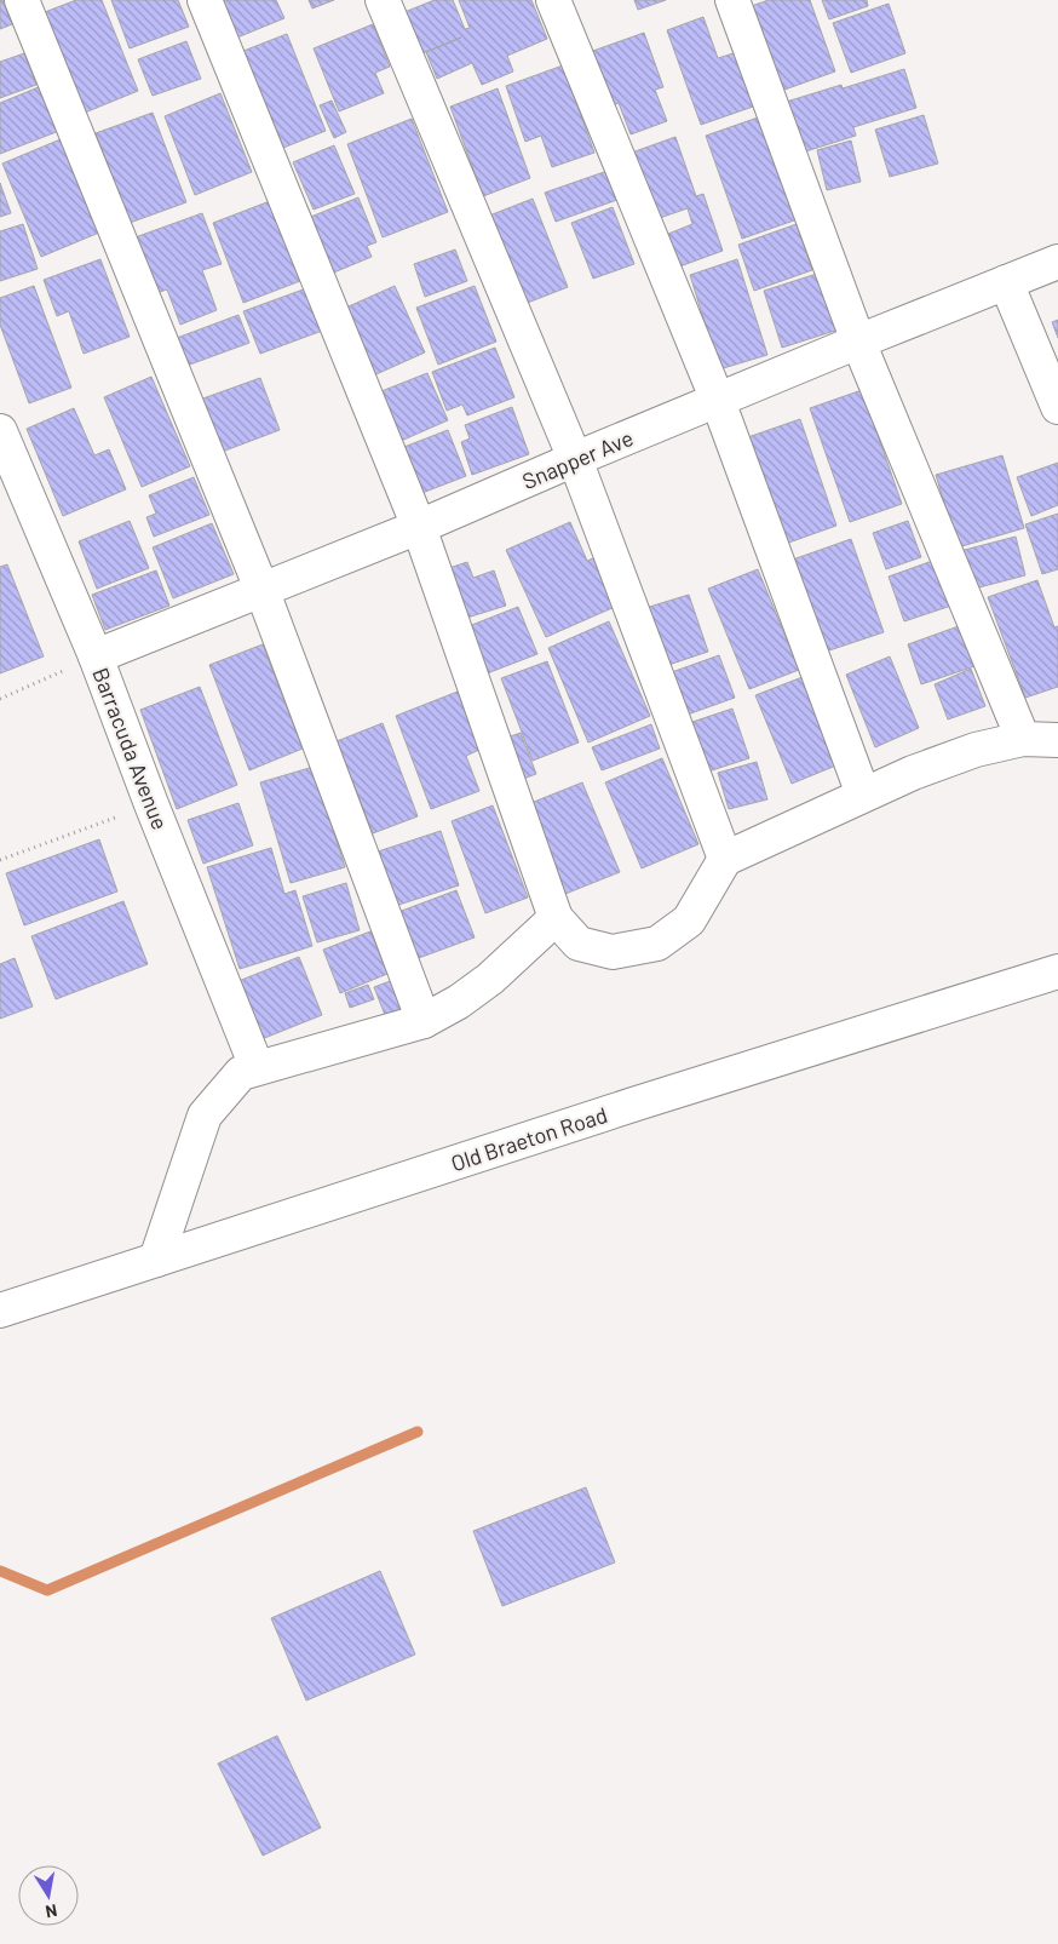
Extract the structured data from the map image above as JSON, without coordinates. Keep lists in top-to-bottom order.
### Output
{
  "streets": {
    "street": ["Snapper Ave", "Barracuda Avenue", "Old Braeton Road"]
  },
  "crossings": [
    ["Snapper Ave", "Barracuda Avenue"]
  ],
  "north": "bottom"
}
